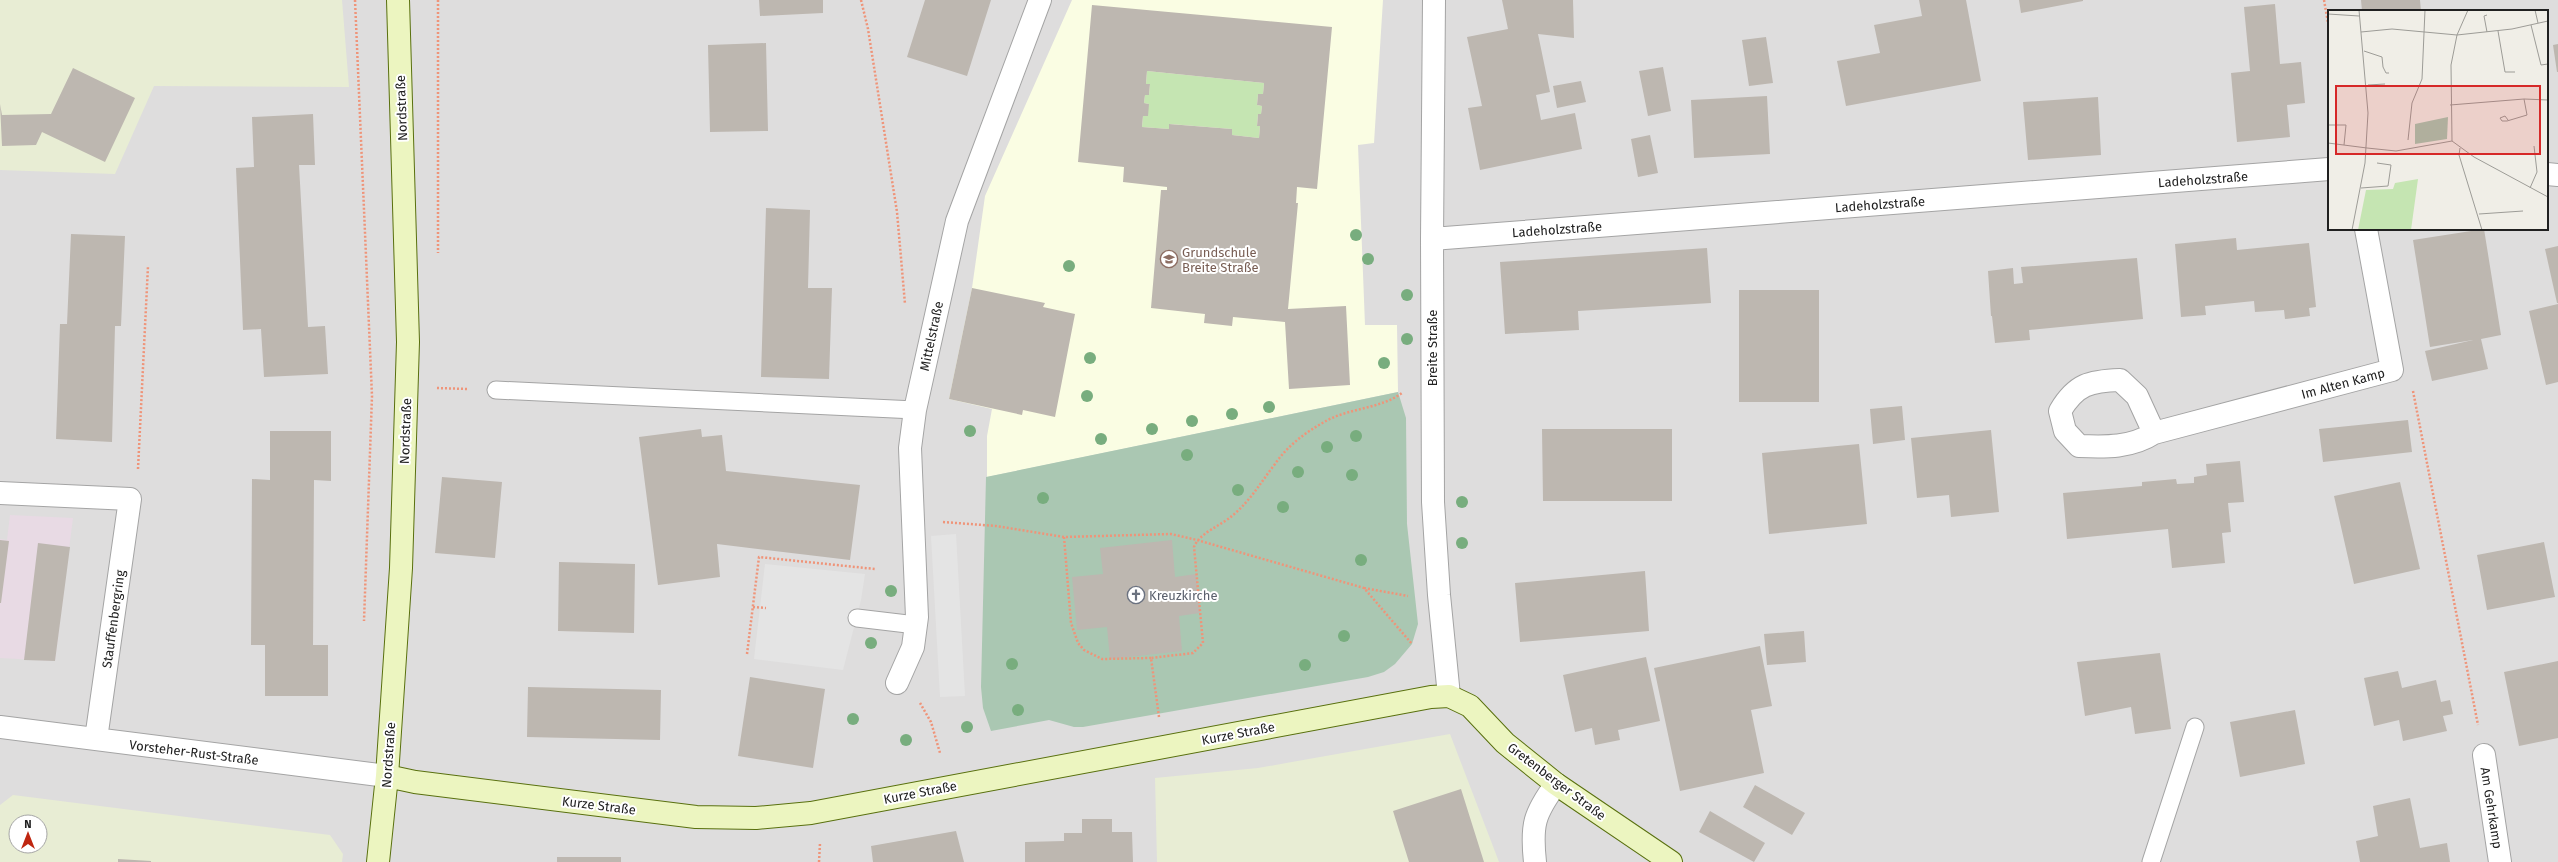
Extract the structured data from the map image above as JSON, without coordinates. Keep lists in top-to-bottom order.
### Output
{
  "streets": {
    "main road": ["Nordstraße", "Kurze Straße", "Gretenberger Straße"],
    "street": [
      "Ladeholzstraße",
      "Mittelstraße",
      "Breite Straße",
      "Im Alten Kamp",
      "Stauffenbergring",
      "Vorsteher-Rust-Straße",
      "Am Gehrkamp"
    ]
  },
  "crossings": [
    ["Nordstraße", "Kurze Straße"],
    ["Nordstraße", "Vorsteher-Rust-Straße"],
    ["Ladeholzstraße", "Breite Straße"],
    ["Breite Straße", "Kurze Straße"],
    ["Breite Straße", "Gretenberger Straße"],
    ["Stauffenbergring", "Vorsteher-Rust-Straße"],
    ["Kurze Straße", "Vorsteher-Rust-Straße"],
    ["Kurze Straße", "Gretenberger Straße"]
  ],
  "places": {
    "school or university": ["Grundschule Breite Straße"],
    "church": ["Kreuzkirche"]
  },
  "north": "top"
}
